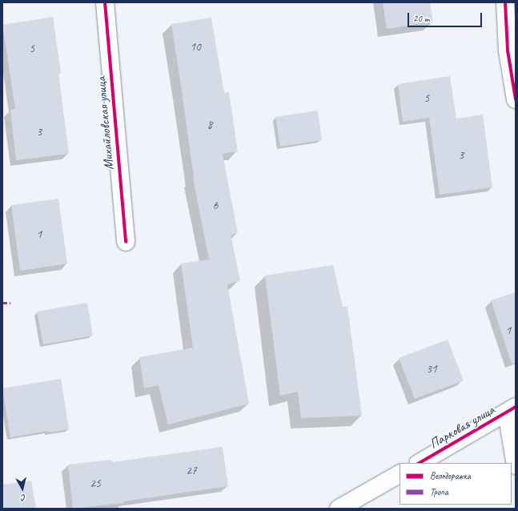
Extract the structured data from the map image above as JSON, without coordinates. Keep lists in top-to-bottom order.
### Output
{
  "streets": {
    "street": ["Михайловская улица", "Парковая улица"]
  },
  "house_numbers": [
    "10",
    "5",
    "5",
    "8",
    "3",
    "3",
    "6",
    "1",
    "1",
    "31",
    "27",
    "25"
  ],
  "legend": ["Велодорожка", "Тропа"],
  "scale_bar": "20 m",
  "north": "bottom"
}
